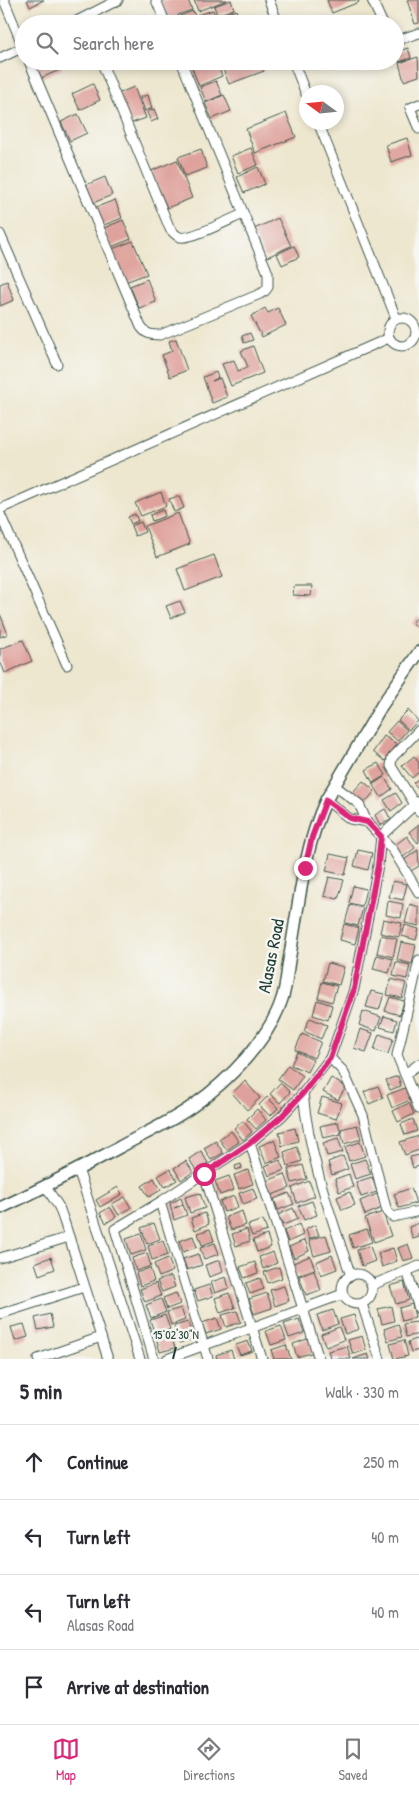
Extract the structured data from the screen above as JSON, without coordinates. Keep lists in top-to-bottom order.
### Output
{
  "streets": {
    "street": ["Alasas Road"]
  },
  "north": "left",
  "page": {
    "search": "Search here",
    "heading": ["5 min", "Walk · 330 m"],
    "list": [
      ["Continue", "250 m"],
      ["Turn left", "40 m"],
      ["Turn left", "Alasas Road", "40 m"],
      "Arrive at destination"
    ],
    "nav": ["Map", "Directions", "Saved"]
  },
  "coordinates": ["15°02'30\"N"]
}
